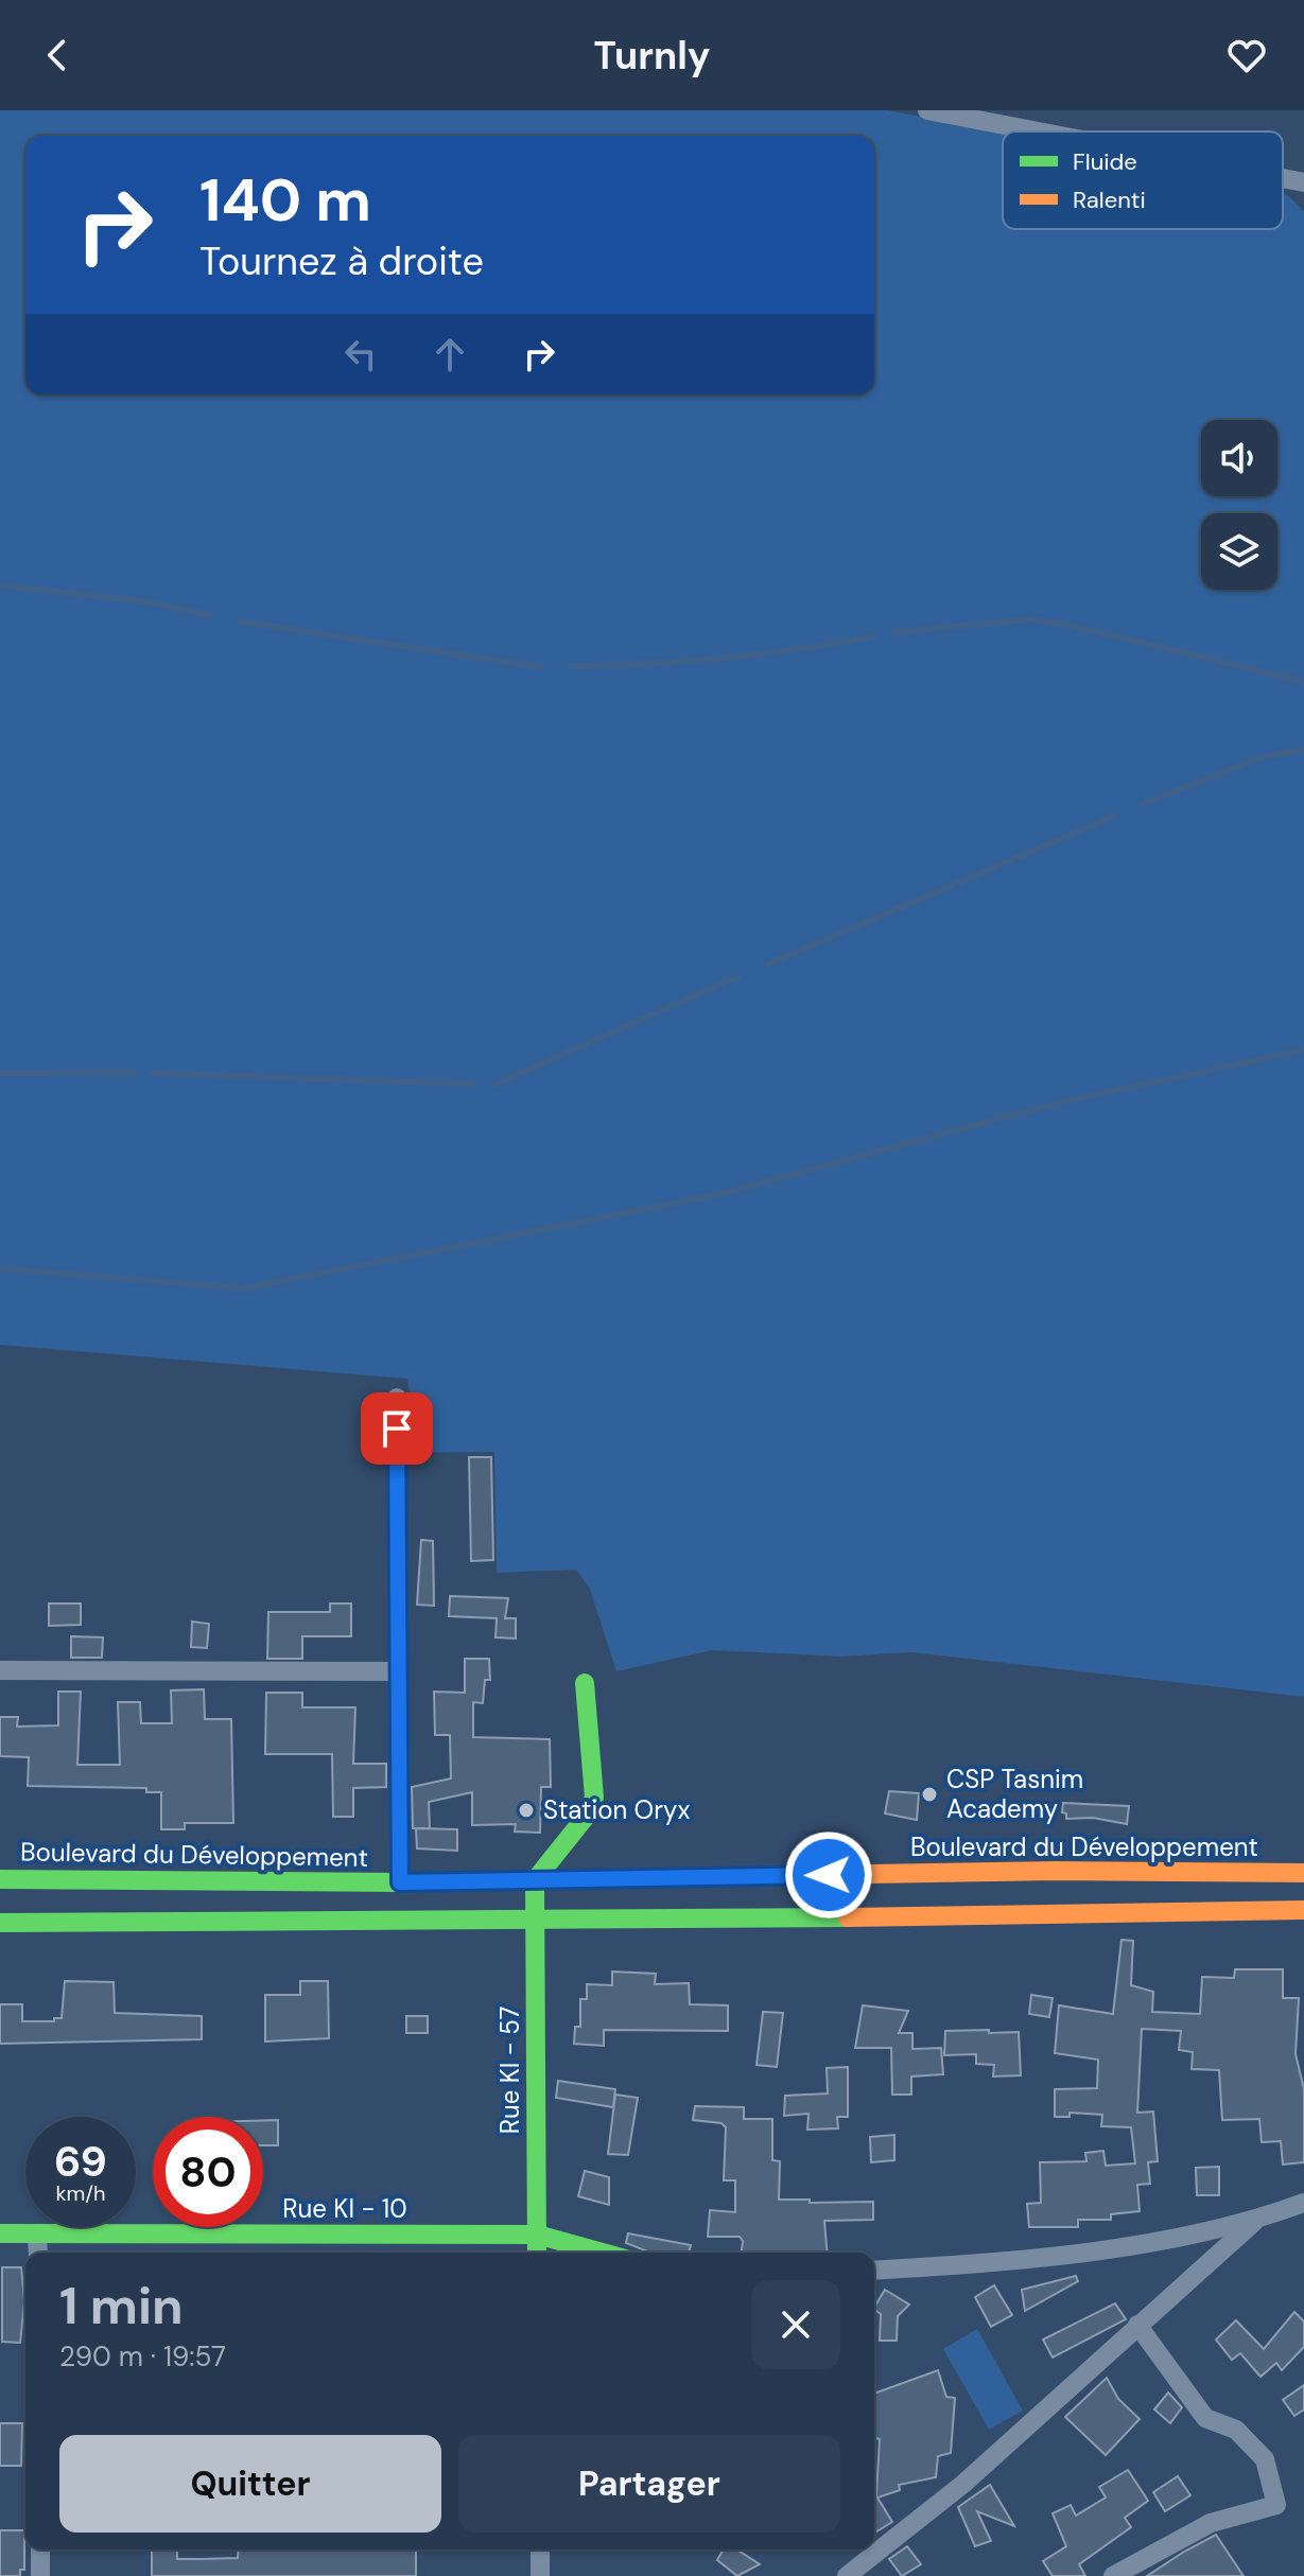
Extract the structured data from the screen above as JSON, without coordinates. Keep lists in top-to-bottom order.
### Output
{
  "streets": {
    "main road": ["Boulevard du Développement", "Rue KI - 57", "Rue KI - 10"]
  },
  "crossings": [
    ["Boulevard du Développement", "Rue KI - 57"],
    ["Rue KI - 57", "Rue KI - 10"]
  ],
  "places": ["CSP Tasnim Academy", "Station Oryx"],
  "legend": ["Fluide", "Ralenti"],
  "page": {
    "header": "Turnly",
    "turn": ["140 m", "Tournez à droite"],
    "speed": "69 km/h",
    "limit": "80",
    "heading": ["1 min", "290 m · 19:57"],
    "buttons": ["Quitter", "Partager"]
  }
}
